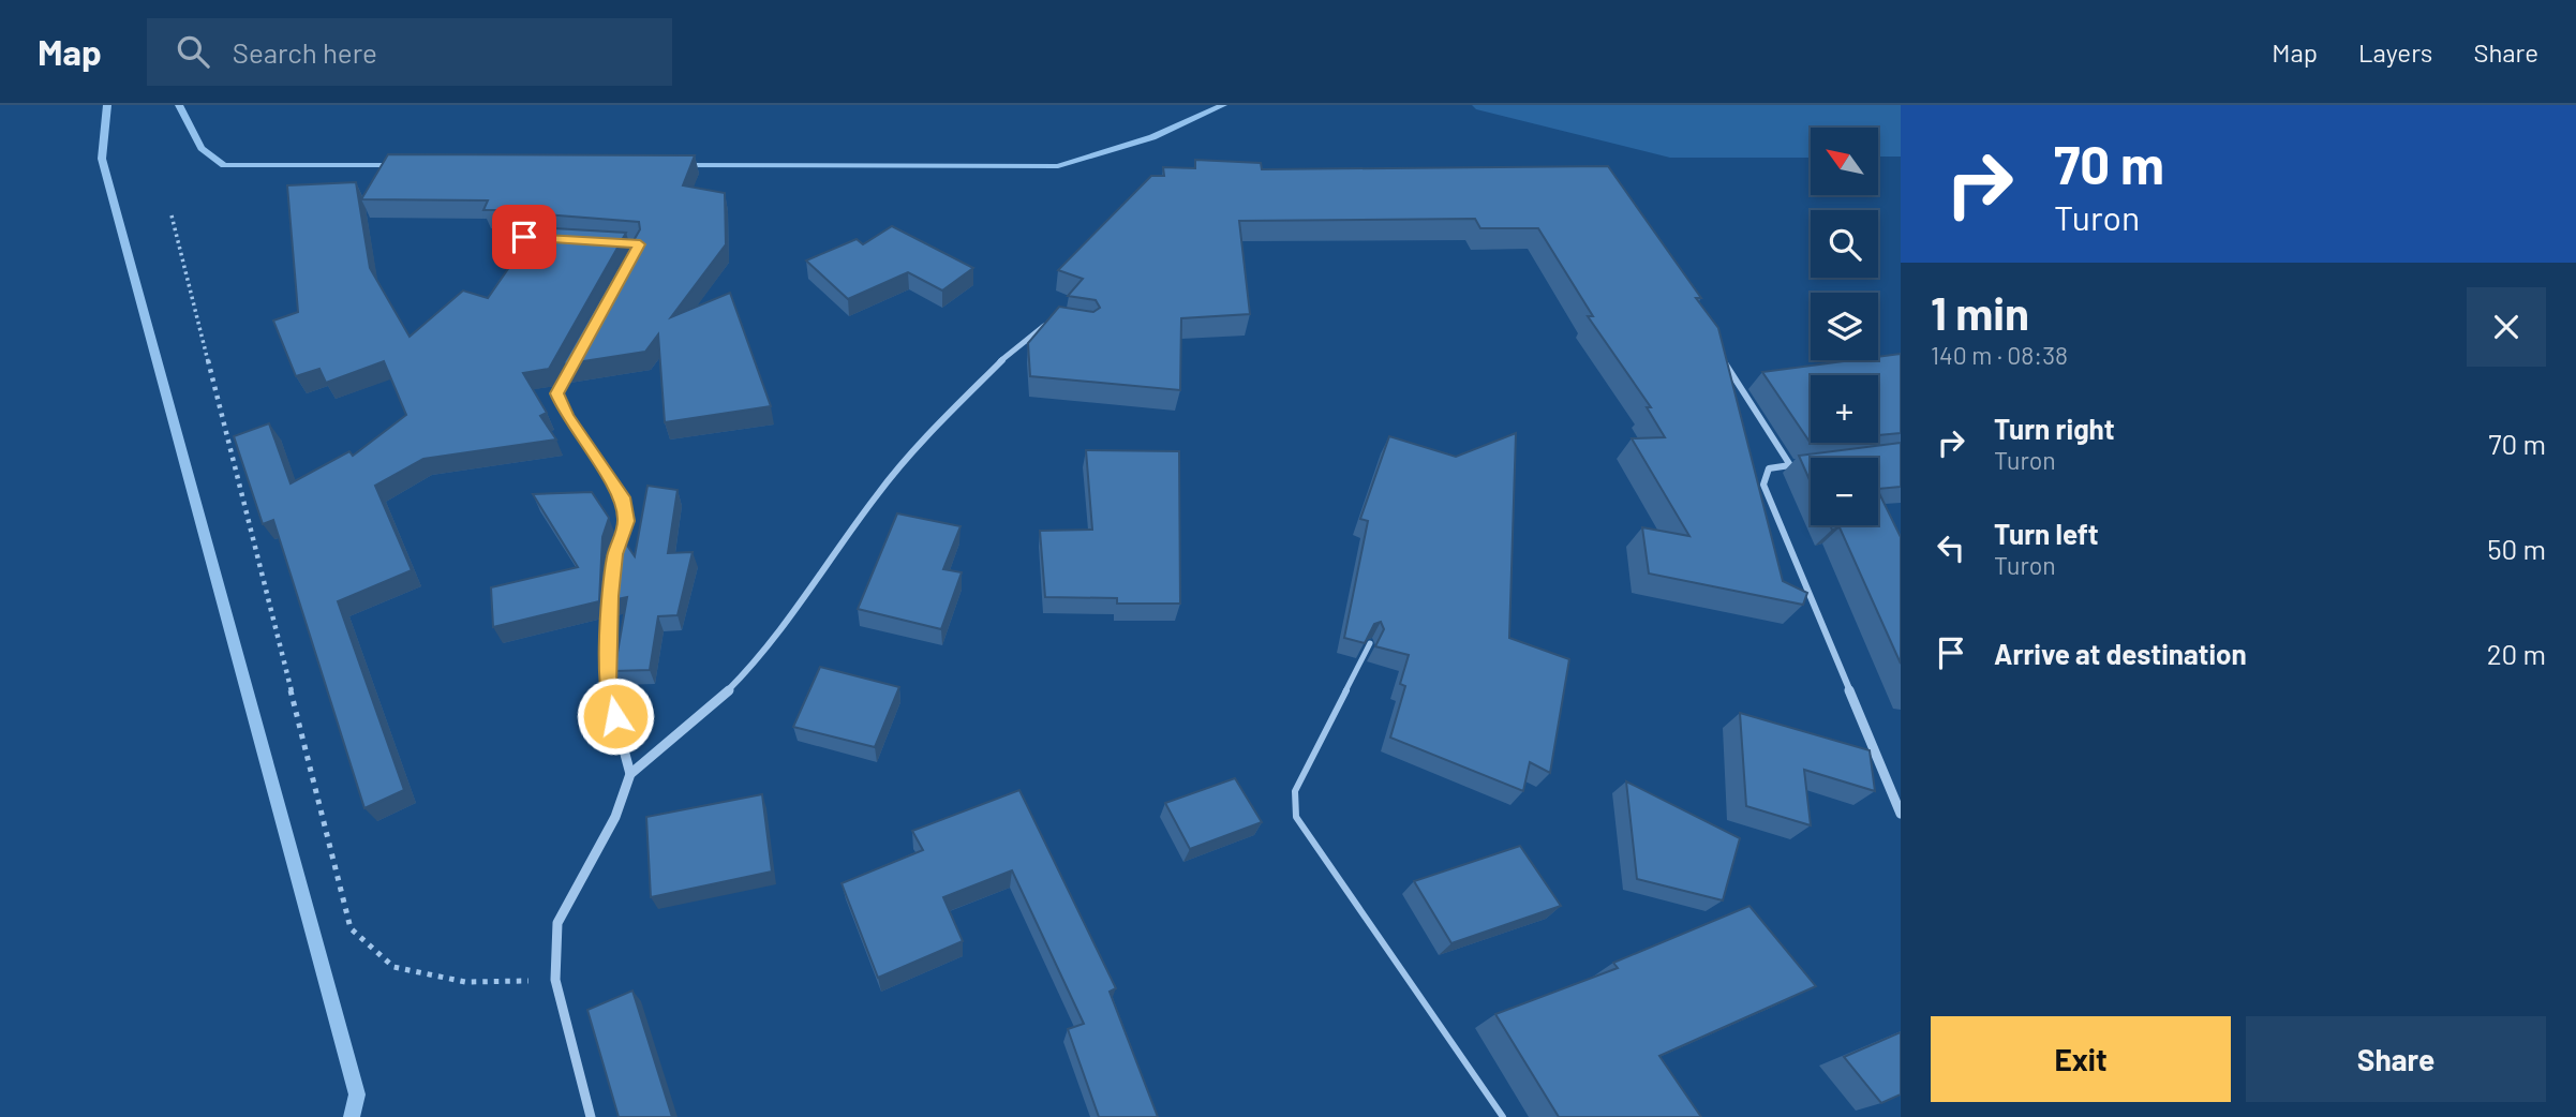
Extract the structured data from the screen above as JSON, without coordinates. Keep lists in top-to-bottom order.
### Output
{
  "north": "top left",
  "page": {
    "header": "Map",
    "search": "Search here",
    "nav": ["Map", "Layers", "Share"],
    "turn": ["70 m", "Turon"],
    "map_buttons": ["+", "−"],
    "heading": ["1 min", "140 m · 08:38"],
    "list": [
      {
        "name": "Turn right",
        "note": "Turon",
        "value": "70 m"
      },
      {
        "name": "Turn left",
        "note": "Turon",
        "value": "50 m"
      },
      {
        "name": "Arrive at destination",
        "value": "20 m"
      }
    ],
    "buttons": ["Exit", "Share"]
  }
}
